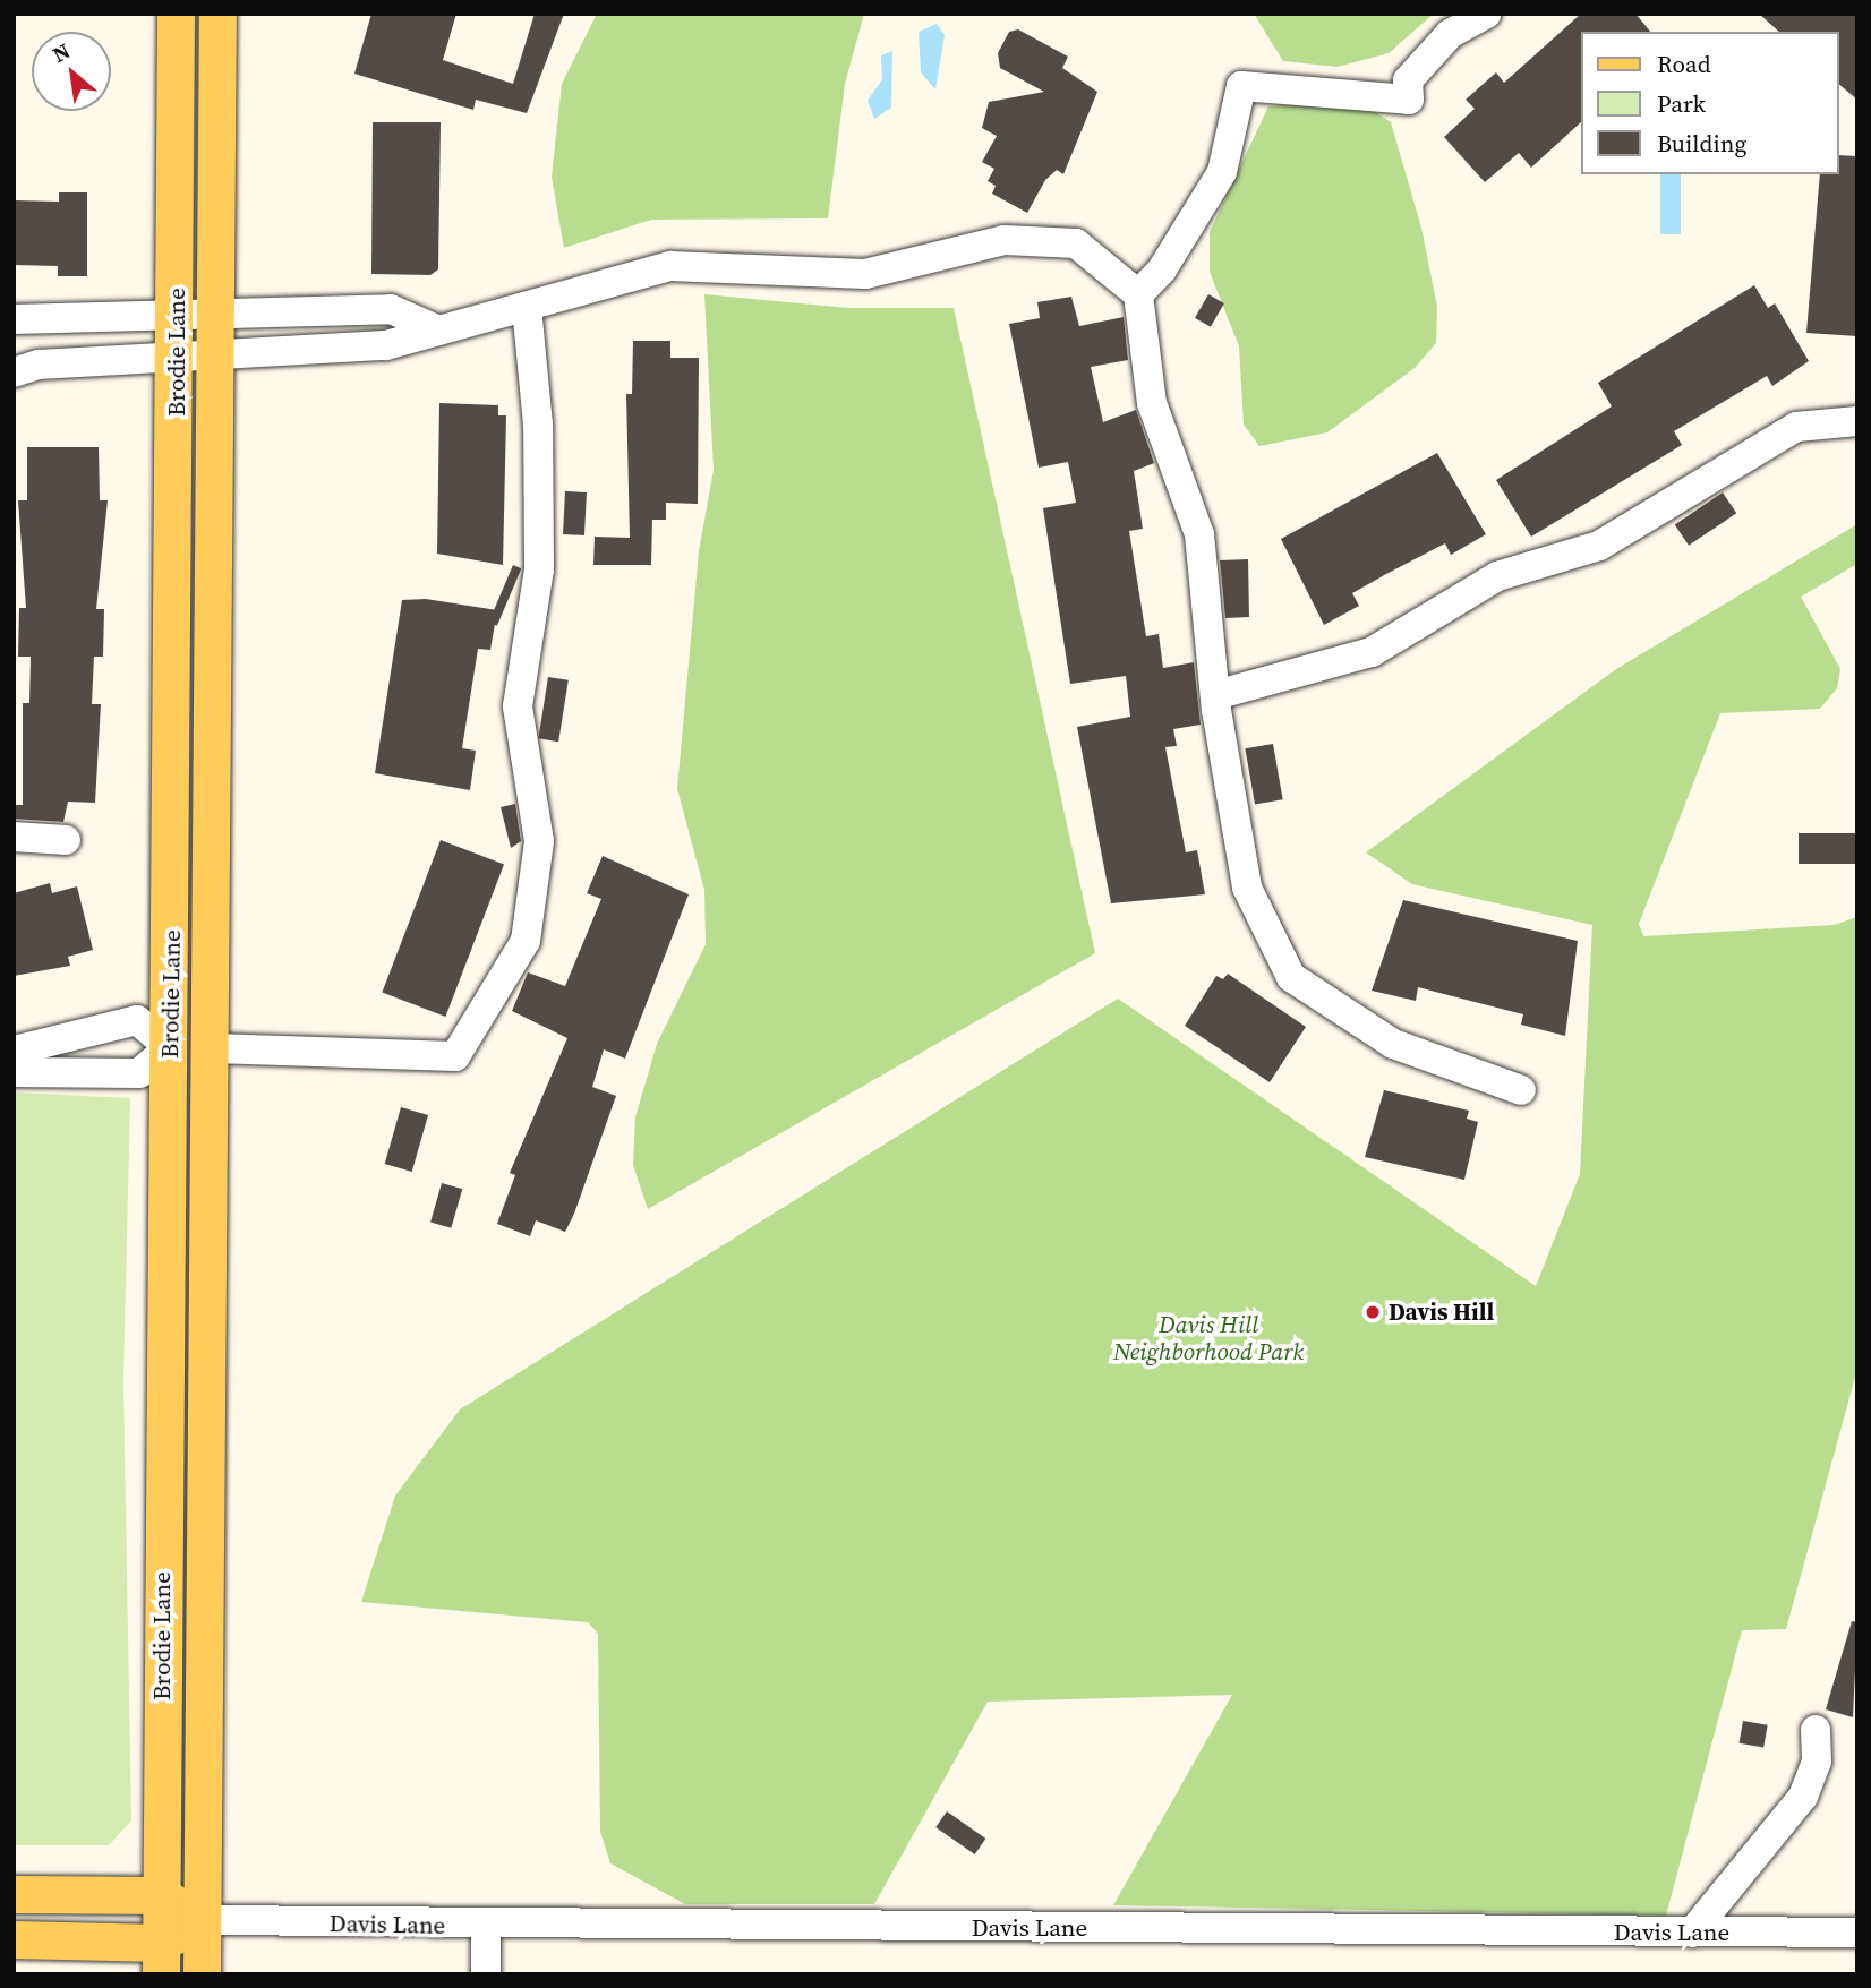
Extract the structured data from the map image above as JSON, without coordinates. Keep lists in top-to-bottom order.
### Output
{
  "streets": {
    "main road": ["Brodie Lane"],
    "street": ["Davis Lane"]
  },
  "crossings": [
    ["Brodie Lane", "Davis Lane"]
  ],
  "parks": ["Davis Hill Neighborhood Park"],
  "places": ["Davis Hill"],
  "legend": ["Road", "Park", "Building"],
  "north": "top left"
}
